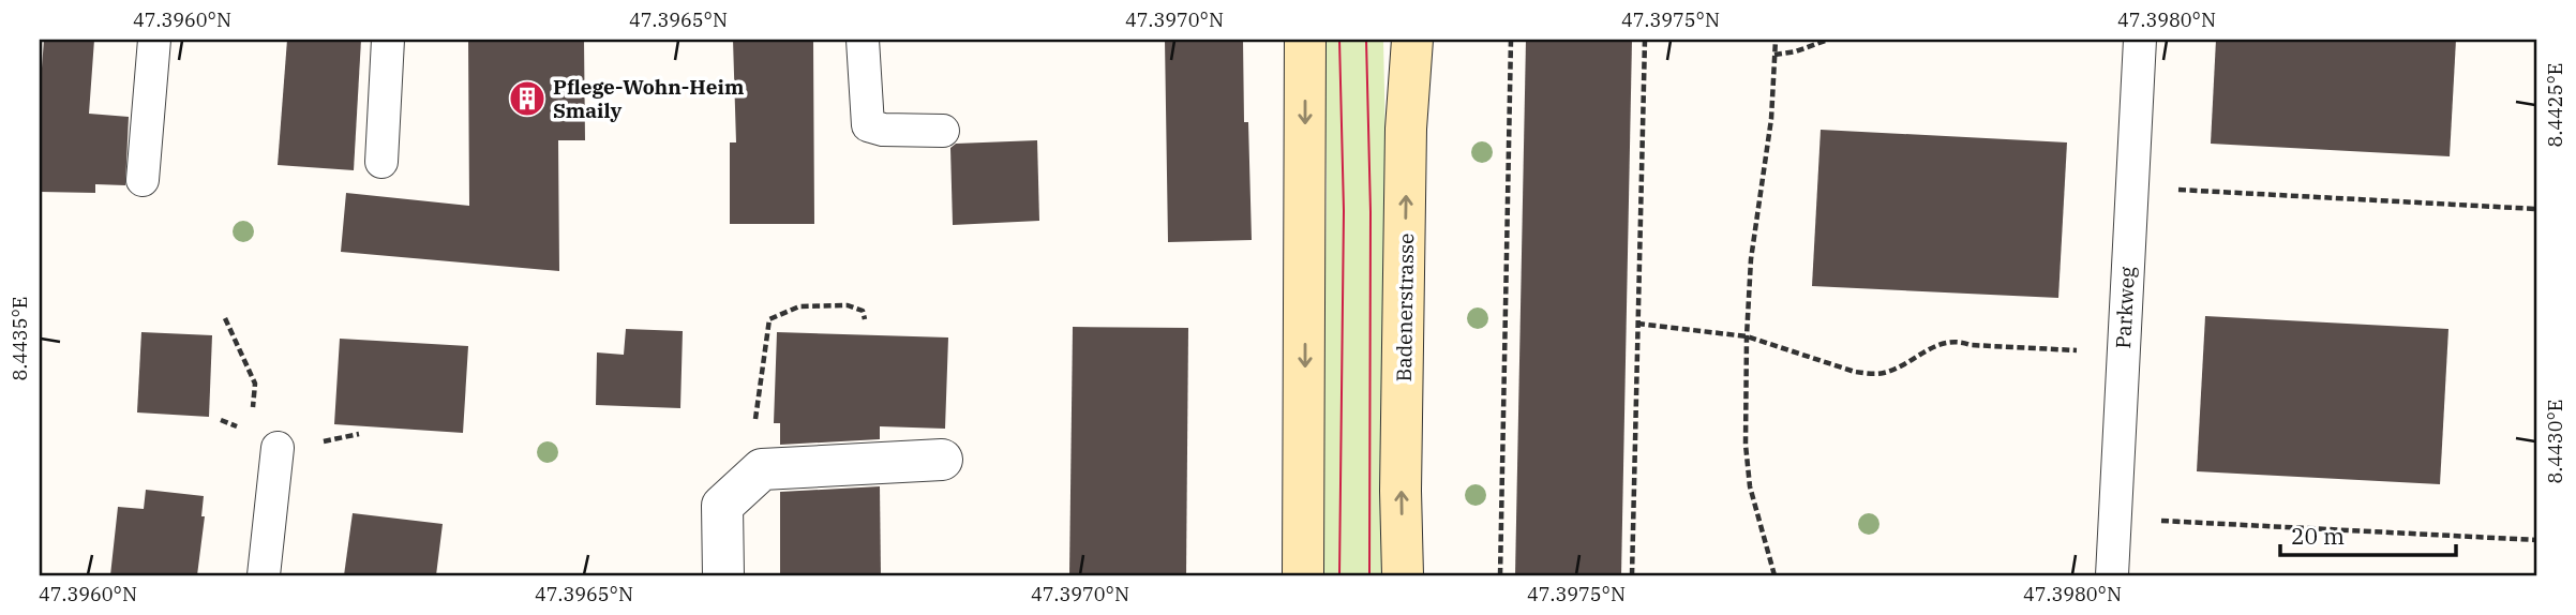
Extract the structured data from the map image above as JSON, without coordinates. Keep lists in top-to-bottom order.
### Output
{
  "streets": {
    "main road": ["Badenerstrasse"],
    "lane": ["Parkweg"]
  },
  "places": {
    "building": ["Pflege-Wohn-Heim Smaily"]
  },
  "scale_bar": "20 m",
  "coordinates": [
    "47.3960°N",
    "47.3965°N",
    "47.3970°N",
    "47.3975°N",
    "47.3980°N",
    "8.4425°E",
    "8.4435°E",
    "8.4430°E"
  ]
}
